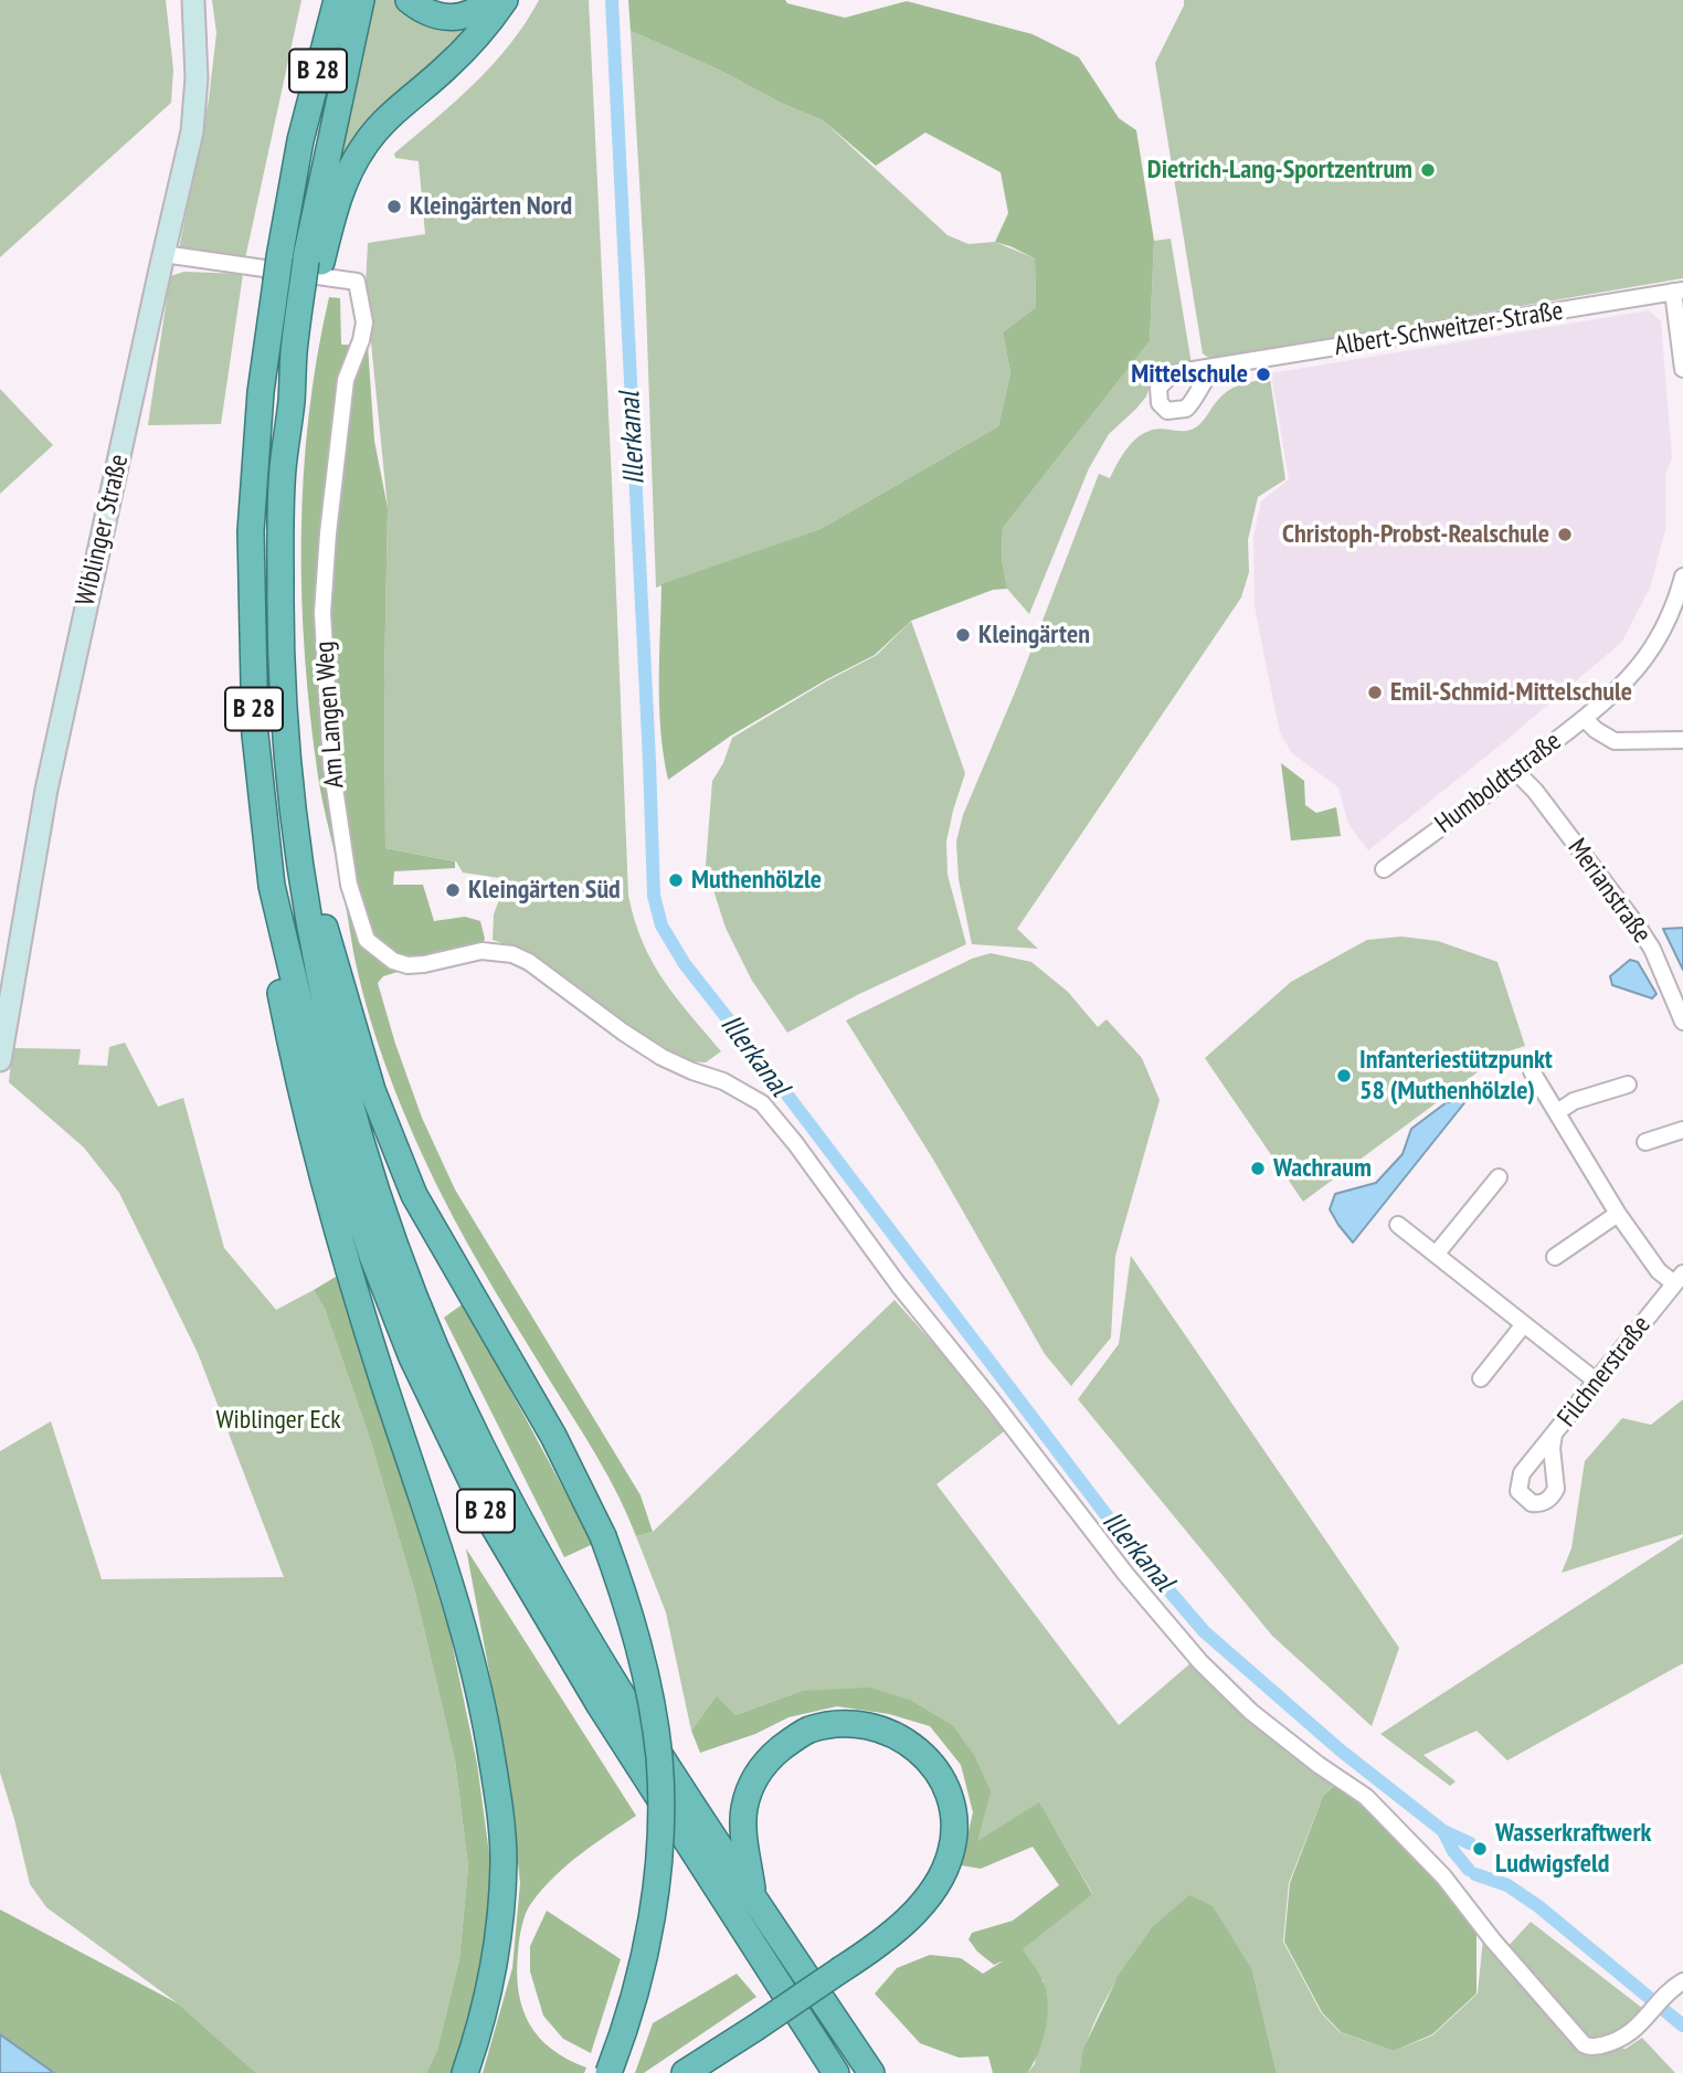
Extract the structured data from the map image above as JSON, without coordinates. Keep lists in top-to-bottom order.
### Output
{
  "streets": {
    "highway": ["B 28"],
    "main road": ["Wiblinger Straße"],
    "street": [
      "Albert-Schweitzer-Straße",
      "Am Langen Weg",
      "Humboldtstraße",
      "Merianstraße",
      "Filchnerstraße"
    ]
  },
  "crossings": [
    ["Wiblinger Straße", "Am Langen Weg"],
    ["Humboldtstraße", "Merianstraße"]
  ],
  "water": ["Illerkanal"],
  "parks": ["Wiblinger Eck"],
  "places": [
    "Dietrich-Lang-Sportzentrum",
    "Kleingärten Nord",
    "Mittelschule",
    "Christoph-Probst-Realschule",
    "Kleingärten",
    "Emil-Schmid-Mittelschule",
    "Muthenhölzle",
    "Kleingärten Süd",
    "Infanteriestützpunkt 58 (Muthenhölzle)",
    "Wachraum",
    "Wasserkraftwerk Ludwigsfeld"
  ]
}
